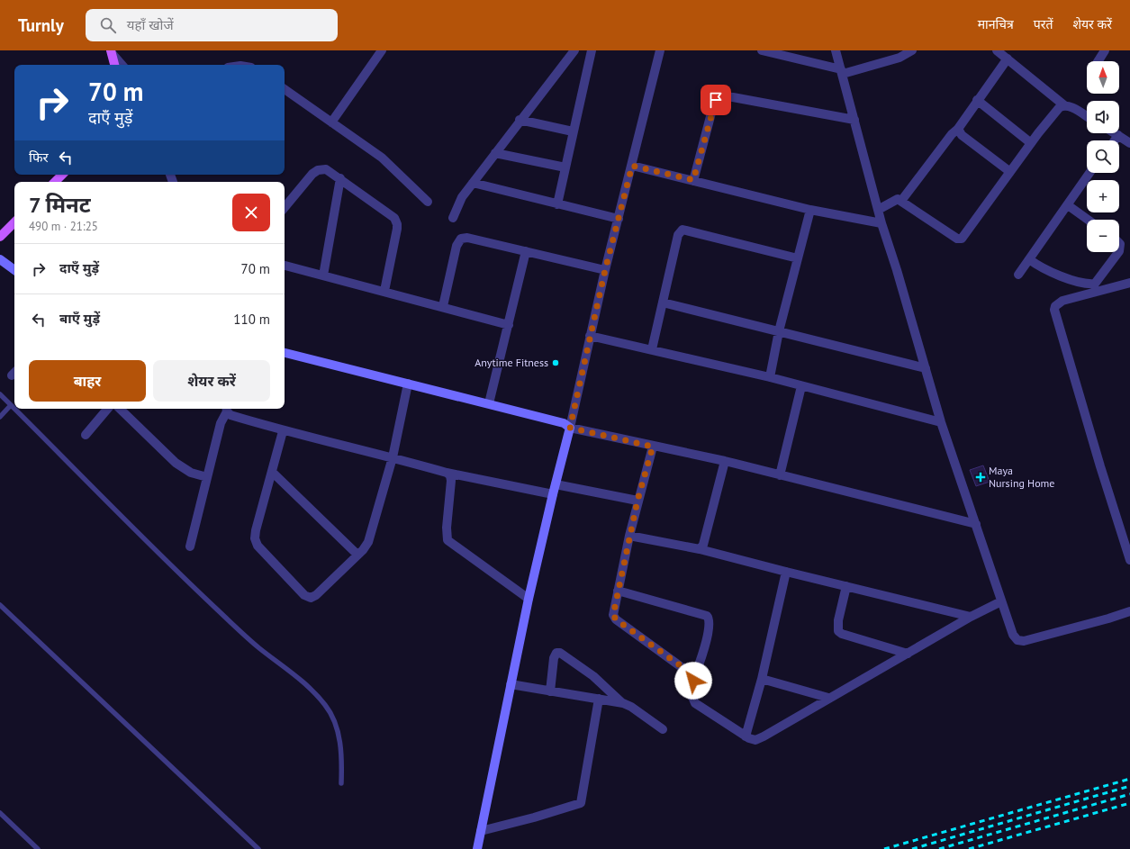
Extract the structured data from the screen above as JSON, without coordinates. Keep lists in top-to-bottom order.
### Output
{
  "places": {
    "other": ["Anytime Fitness"],
    "health": ["Maya Nursing Home"]
  },
  "north": "top",
  "page": {
    "header": "Turnly",
    "search": "यहाँ खोजें",
    "nav": ["मानचित्र", "परतें", "शेयर करें"],
    "map_buttons": ["+", "−"],
    "turn": ["70 m", "दाएँ मुड़ें"],
    "then": "फिर",
    "heading": ["7 मिनट", "490 m · 21:25"],
    "list": [
      {
        "name": "दाएँ मुड़ें",
        "value": "70 m"
      },
      {
        "name": "बाएँ मुड़ें",
        "value": "110 m"
      }
    ],
    "buttons": ["बाहर", "शेयर करें"]
  }
}
